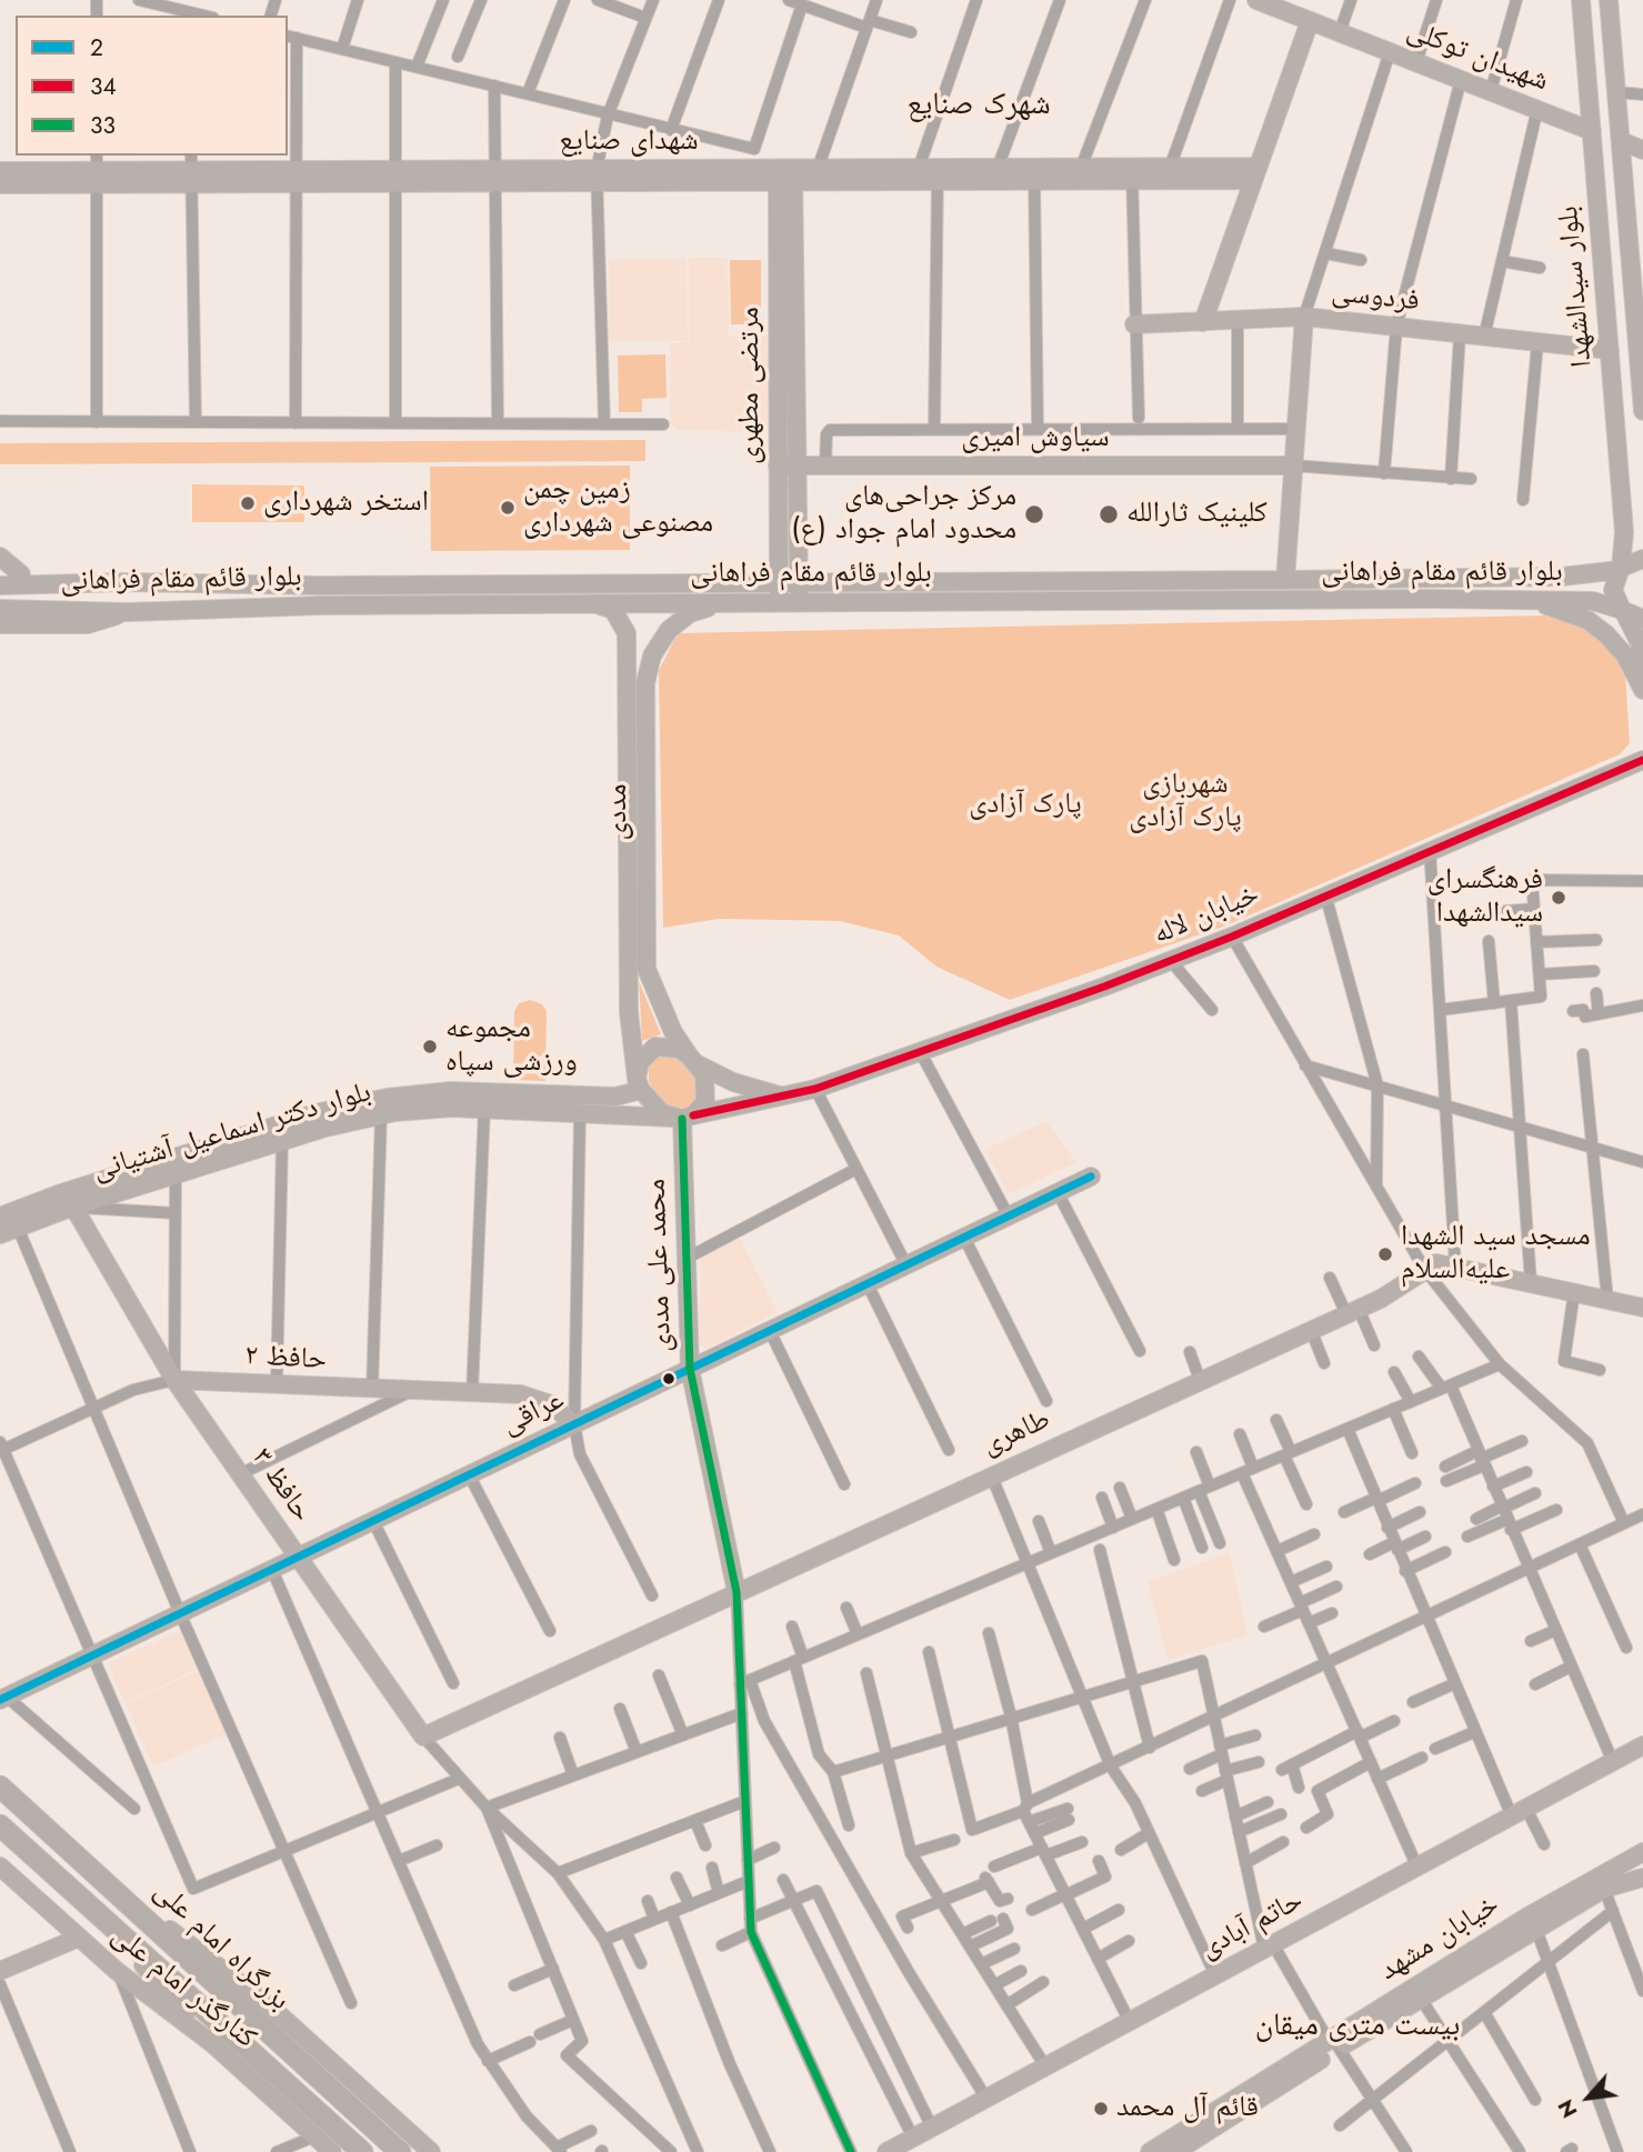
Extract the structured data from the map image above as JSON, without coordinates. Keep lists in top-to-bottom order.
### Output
{
  "streets": {
    "highway": ["بزرگراه امام علی"],
    "street": [
      "شهیدان توکلی",
      "شهدای صنایع",
      "بلوار سیدالشهدا",
      "فردوسی",
      "مرتضی مطهری",
      "سیاوش امیری",
      "بلوار قائم مقام فراهانی",
      "مددی",
      "خیابان لاله",
      "بلوار دکتر اسماعیل آشتیانی",
      "محمد علی مددی",
      "حافظ ۲",
      "عراقی",
      "طاهری",
      "حافظ ۳",
      "حاتم آبادی",
      "خیابان مشهد",
      "کنارگذر امام علی"
    ]
  },
  "crossings": [
    ["شهیدان توکلی", "بلوار سیدالشهدا"],
    ["شهدای صنایع", "مرتضی مطهری"],
    ["بلوار سیدالشهدا", "فردوسی"],
    ["بلوار سیدالشهدا", "بلوار قائم مقام فراهانی"],
    ["مرتضی مطهری", "سیاوش امیری"],
    ["مرتضی مطهری", "بلوار قائم مقام فراهانی"],
    ["بلوار قائم مقام فراهانی", "مددی"],
    ["مددی", "خیابان لاله"],
    ["مددی", "بلوار دکتر اسماعیل آشتیانی"],
    ["مددی", "محمد علی مددی"],
    ["خیابان لاله", "بلوار دکتر اسماعیل آشتیانی"],
    ["خیابان لاله", "محمد علی مددی"],
    ["بلوار دکتر اسماعیل آشتیانی", "محمد علی مددی"],
    ["بلوار دکتر اسماعیل آشتیانی", "حافظ ۳"],
    ["محمد علی مددی", "عراقی"],
    ["محمد علی مددی", "طاهری"],
    ["حافظ ۲", "عراقی"],
    ["حافظ ۲", "حافظ ۳"],
    ["عراقی", "حافظ ۳"],
    ["طاهری", "حافظ ۳"]
  ],
  "districts": ["شهرک صنایع", "بیست متری میقان"],
  "parks": ["شهربازی پارک آزادی", "پارک آزادی"],
  "places": [
    "استخر شهرداری",
    "زمین چمن مصنوعی شهرداری",
    "مرکز جراحی‌های محدود امام جواد (ع)",
    "کلینیک ثارالله",
    "فرهنگسرای سیدالشهدا",
    "مجموعه ورزشی سپاه",
    "مسجد سید الشهدا علیه‌السلام",
    "قائم آل محمد"
  ],
  "lines": ["transit line 34", "transit line 33", "transit line 2"],
  "legend": ["2", "34", "33"],
  "north": "bottom left"
}
